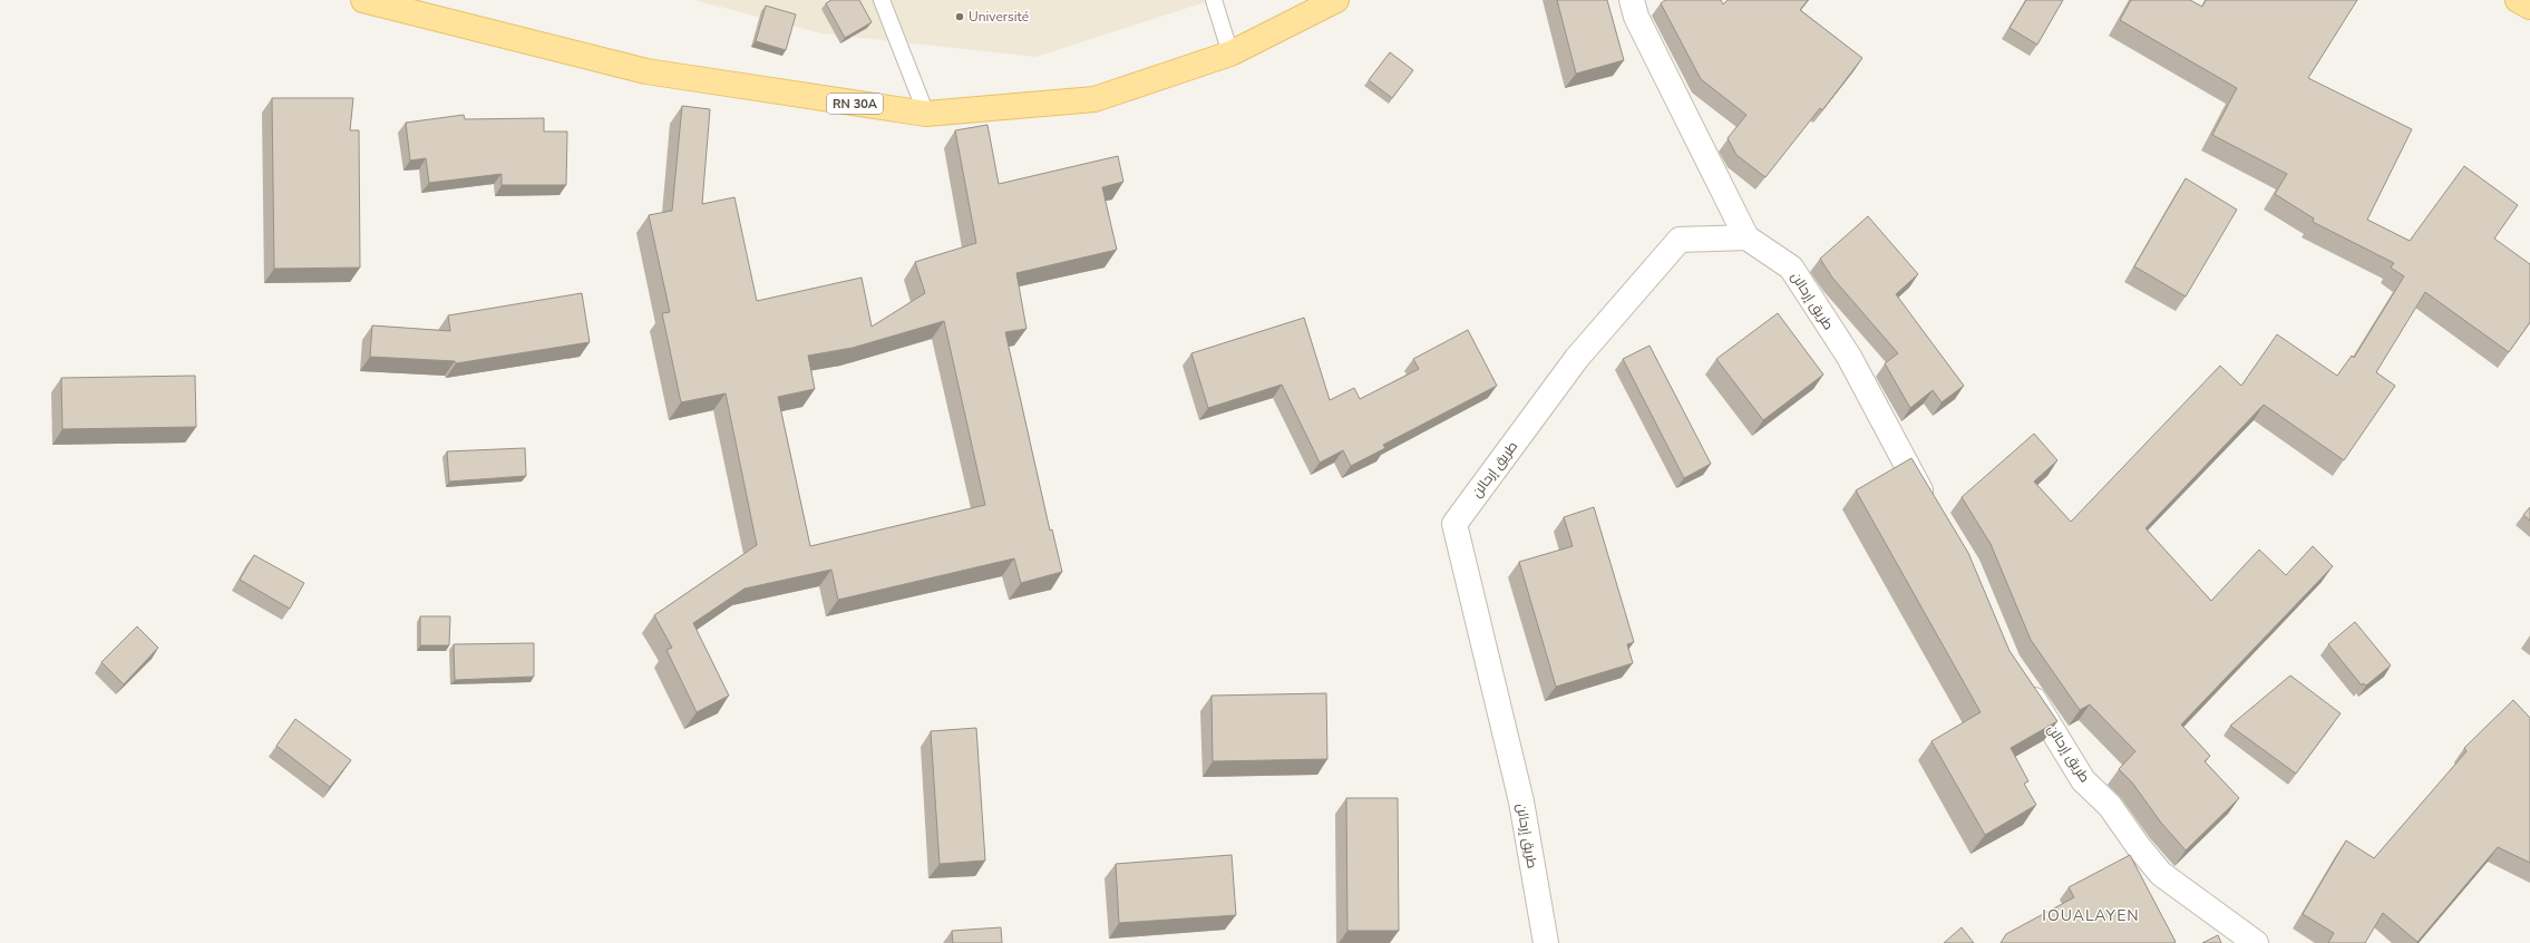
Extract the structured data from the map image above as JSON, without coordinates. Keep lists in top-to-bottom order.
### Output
{
  "streets": {
    "main road": ["RN 30A"],
    "street": ["طريق إرحالن"]
  },
  "districts": ["IOUALAYEN"],
  "places": ["Université"]
}
